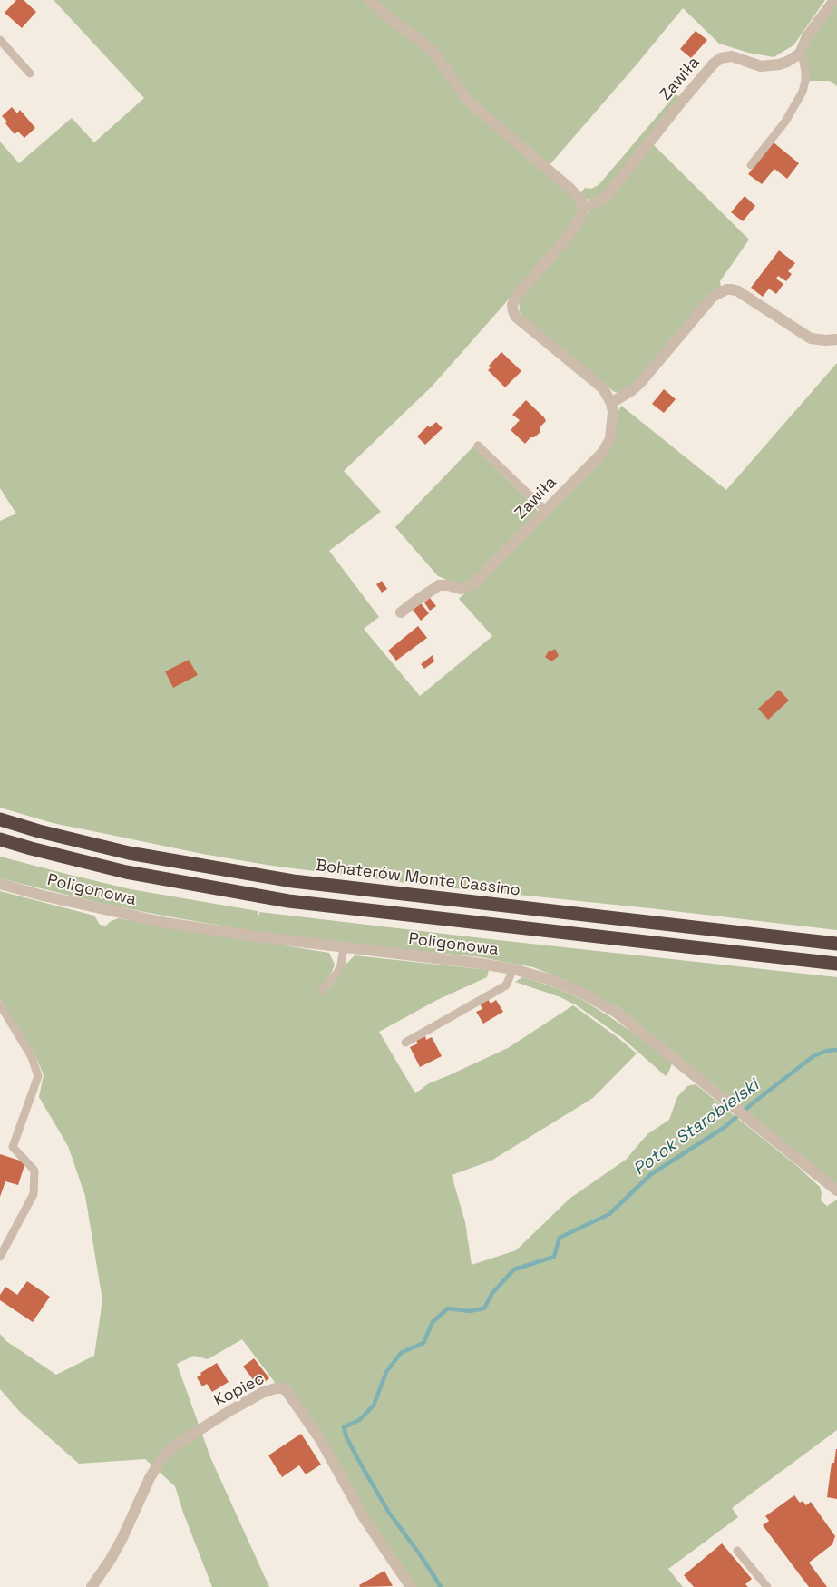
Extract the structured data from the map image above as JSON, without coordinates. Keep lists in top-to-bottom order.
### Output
{
  "streets": {
    "highway": ["Bohaterów Monte Cassino"],
    "street": ["Zawiła", "Poligonowa", "Kopiec"]
  },
  "water": ["Potok Starobielski"]
}
